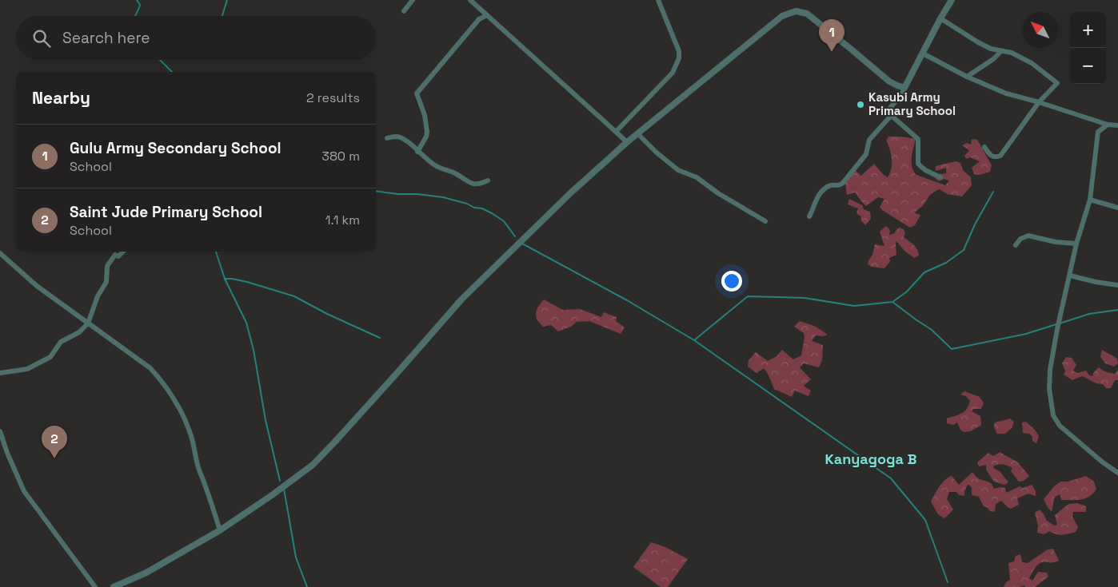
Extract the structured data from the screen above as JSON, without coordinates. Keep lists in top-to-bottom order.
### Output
{
  "districts": ["Kanyagoga B"],
  "places": ["Kasubi Army Primary School"],
  "north": "top left",
  "page": {
    "map_buttons": ["+", "−"],
    "search": "Search here",
    "pins": ["1", "2"],
    "heading": ["Nearby", "2 results"],
    "list": [
      {
        "mark": "1",
        "name": "Gulu Army Secondary School",
        "note": "School",
        "value": "380 m"
      },
      {
        "mark": "2",
        "name": "Saint Jude Primary School",
        "note": "School",
        "value": "1.1 km"
      }
    ]
  }
}
